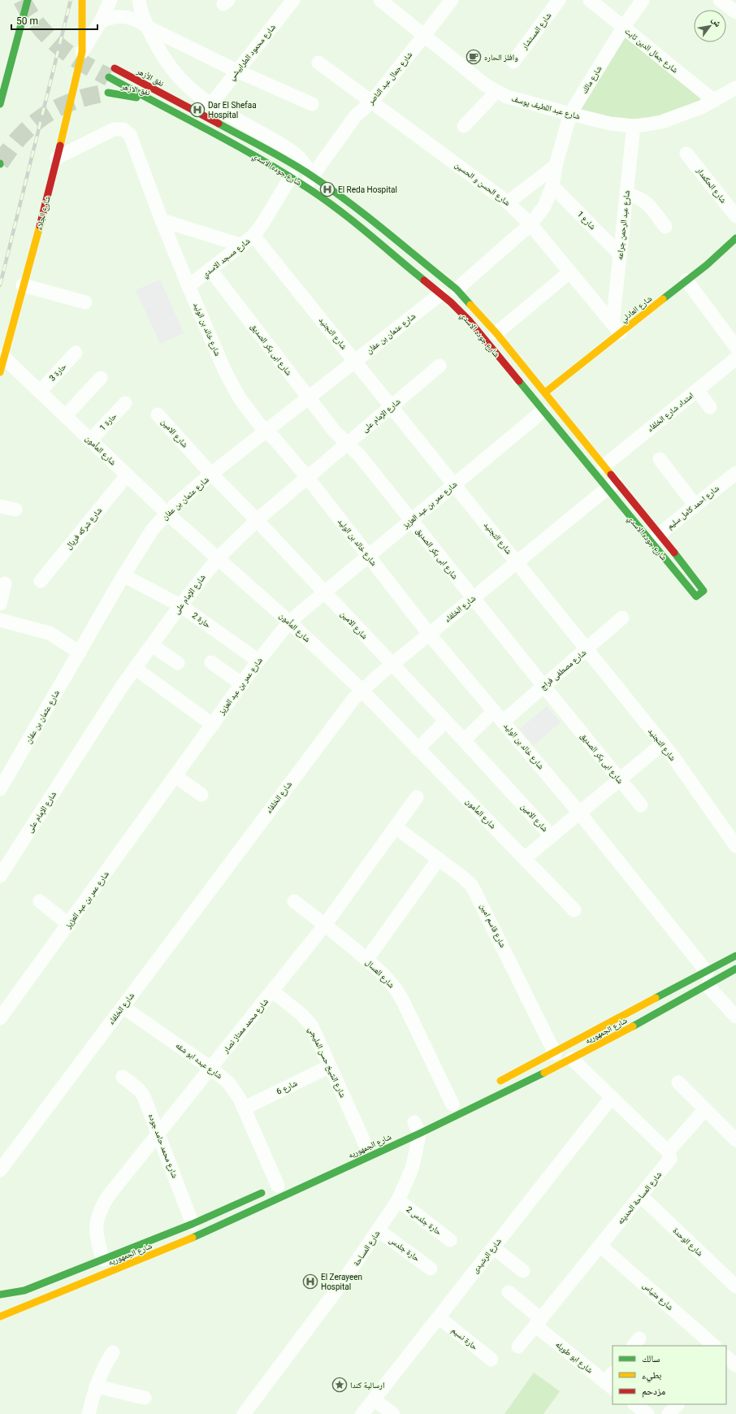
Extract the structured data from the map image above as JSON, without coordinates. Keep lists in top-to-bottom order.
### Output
{
  "streets": {
    "street": [
      "شارع المستشار",
      "شارع جمال الدين ثابت",
      "شارع محمود الطرابيشي",
      "نفق الأزهر",
      "شارع جمال عبد الناصر",
      "شارع مالك",
      "نفق الازهر",
      "شارع عبد اللطيف يوسف",
      "شارع جوده الاسدي",
      "شارع الحسن و الحسين",
      "شارع الحكمدار",
      "شارع الجلاء",
      "شارع 1",
      "شارع عبد الرحمن جراعه",
      "شارع مسجد الاسدي",
      "شارع العادلي",
      "شارع خالد بن الوليد",
      "شارع التجنيد",
      "شارع عثمان بن عفان",
      "شارع ابى بكر الصديق",
      "حارة 3",
      "امتداد شارع الخلفاء",
      "شارع الإمام على",
      "حارة 1",
      "شارع الامين",
      "شارع المأمون",
      "شارع عمر بن عبد العزيز",
      "شارع احمد كامل سليم",
      "شارع شركه فريال",
      "شارع الخلفاء",
      "حارة 2",
      "شارع مصطفى فراج",
      "شارع قاسم امين",
      "شارع العسال",
      "شارع محمد ممتاز نصار",
      "شارع الجمهوريه",
      "شارع عبده ابو شقه",
      "شارع الشيخ حسن المليجي",
      "شارع 6",
      "شارع محمد حامد جوده",
      "شارع المساحة الحديثه",
      "حارة جلدس 2",
      "شارع الوحدة",
      "شارع المساحة",
      "حارة جلدس",
      "شارع الرشيدى",
      "شارع متياس",
      "حارة نسيم",
      "شارع ابو طويله"
    ]
  },
  "crossings": [
    ["شارع جمال الدين ثابت", "شارع مالك"],
    ["شارع جمال الدين ثابت", "شارع عبد اللطيف يوسف"],
    ["شارع محمود الطرابيشي", "شارع جوده الاسدي"],
    ["نفق الأزهر", "شارع جوده الاسدي"],
    ["شارع جمال عبد الناصر", "شارع عبد اللطيف يوسف"],
    ["شارع جمال عبد الناصر", "شارع جوده الاسدي"],
    ["شارع جمال عبد الناصر", "شارع الحسن و الحسين"],
    ["شارع مالك", "شارع عبد اللطيف يوسف"],
    ["شارع مالك", "شارع جوده الاسدي"],
    ["شارع مالك", "شارع الحسن و الحسين"],
    ["شارع مالك", "شارع 1"],
    ["نفق الازهر", "شارع جوده الاسدي"],
    ["شارع عبد اللطيف يوسف", "شارع عبد الرحمن جراعه"],
    ["شارع جوده الاسدي", "شارع مسجد الاسدي"],
    ["شارع جوده الاسدي", "شارع العادلي"],
    ["شارع جوده الاسدي", "شارع عثمان بن عفان"],
    ["شارع جوده الاسدي", "امتداد شارع الخلفاء"],
    ["شارع جوده الاسدي", "شارع عمر بن عبد العزيز"],
    ["شارع جوده الاسدي", "شارع احمد كامل سليم"],
    ["شارع جوده الاسدي", "شارع الخلفاء"],
    ["شارع الحسن و الحسين", "شارع عبد الرحمن جراعه"],
    ["شارع الحسن و الحسين", "شارع العادلي"],
    ["شارع الجلاء", "شارع خالد بن الوليد"],
    ["شارع الجلاء", "شارع المأمون"],
    ["شارع 1", "شارع عبد الرحمن جراعه"],
    ["شارع عبد الرحمن جراعه", "شارع العادلي"],
    ["شارع مسجد الاسدي", "شارع خالد بن الوليد"],
    ["شارع مسجد الاسدي", "شارع التجنيد"],
    ["شارع مسجد الاسدي", "شارع ابى بكر الصديق"],
    ["شارع خالد بن الوليد", "شارع عثمان بن عفان"],
    ["شارع خالد بن الوليد", "شارع الإمام على"],
    ["شارع خالد بن الوليد", "شارع عمر بن عبد العزيز"],
    ["شارع خالد بن الوليد", "شارع الخلفاء"],
    ["شارع خالد بن الوليد", "شارع مصطفى فراج"],
    ["شارع خالد بن الوليد", "شارع الجمهوريه"],
    ["شارع التجنيد", "شارع عثمان بن عفان"],
    ["شارع التجنيد", "شارع الإمام على"],
    ["شارع التجنيد", "شارع عمر بن عبد العزيز"],
    ["شارع التجنيد", "شارع الخلفاء"],
    ["شارع التجنيد", "شارع مصطفى فراج"],
    ["شارع عثمان بن عفان", "شارع ابى بكر الصديق"],
    ["شارع عثمان بن عفان", "شارع الامين"],
    ["شارع عثمان بن عفان", "شارع المأمون"],
    ["شارع عثمان بن عفان", "حارة 2"],
    ["شارع ابى بكر الصديق", "شارع الإمام على"],
    ["شارع ابى بكر الصديق", "شارع عمر بن عبد العزيز"],
    ["شارع ابى بكر الصديق", "شارع الخلفاء"],
    ["شارع ابى بكر الصديق", "شارع مصطفى فراج"],
    ["حارة 3", "شارع المأمون"],
    ["شارع الإمام على", "شارع الامين"],
    ["شارع الإمام على", "شارع المأمون"],
    ["شارع الإمام على", "حارة 2"],
    ["حارة 1", "شارع المأمون"],
    ["شارع الامين", "شارع عمر بن عبد العزيز"],
    ["شارع الامين", "شارع الخلفاء"],
    ["شارع الامين", "شارع مصطفى فراج"],
    ["شارع المأمون", "شارع عمر بن عبد العزيز"],
    ["شارع المأمون", "شارع شركه فريال"],
    ["شارع المأمون", "شارع الخلفاء"],
    ["شارع عمر بن عبد العزيز", "حارة 2"],
    ["شارع الخلفاء", "شارع عبده ابو شقه"],
    ["شارع قاسم امين", "شارع محمد ممتاز نصار"],
    ["شارع قاسم امين", "شارع الجمهوريه"],
    ["شارع العسال", "شارع محمد ممتاز نصار"],
    ["شارع محمد ممتاز نصار", "شارع الجمهوريه"],
    ["شارع محمد ممتاز نصار", "شارع عبده ابو شقه"],
    ["شارع محمد ممتاز نصار", "شارع الشيخ حسن المليجي"],
    ["شارع محمد ممتاز نصار", "شارع محمد حامد جوده"],
    ["شارع الجمهوريه", "شارع عبده ابو شقه"],
    ["شارع الجمهوريه", "شارع محمد حامد جوده"],
    ["شارع الجمهوريه", "شارع المساحة"],
    ["شارع عبده ابو شقه", "شارع 6"],
    ["شارع الشيخ حسن المليجي", "شارع 6"],
    ["شارع المساحة الحديثه", "شارع الوحدة"],
    ["شارع المساحة الحديثه", "شارع متياس"],
    ["شارع المساحة الحديثه", "شارع ابو طويله"],
    ["حارة جلدس 2", "شارع المساحة"],
    ["شارع المساحة", "حارة جلدس"],
    ["شارع الرشيدى", "حارة نسيم"]
  ],
  "places": {
    "cafe": ["وافلز الحاره"],
    "hospital": ["Dar El Shefaa Hospital", "El Reda Hospital", "El Zerayeen Hospital"],
    "place": ["ارسالية كندا"]
  },
  "legend": ["سالك", "بطيء", "مزدحم"],
  "scale_bar": "50 m",
  "north": "top right"
}
